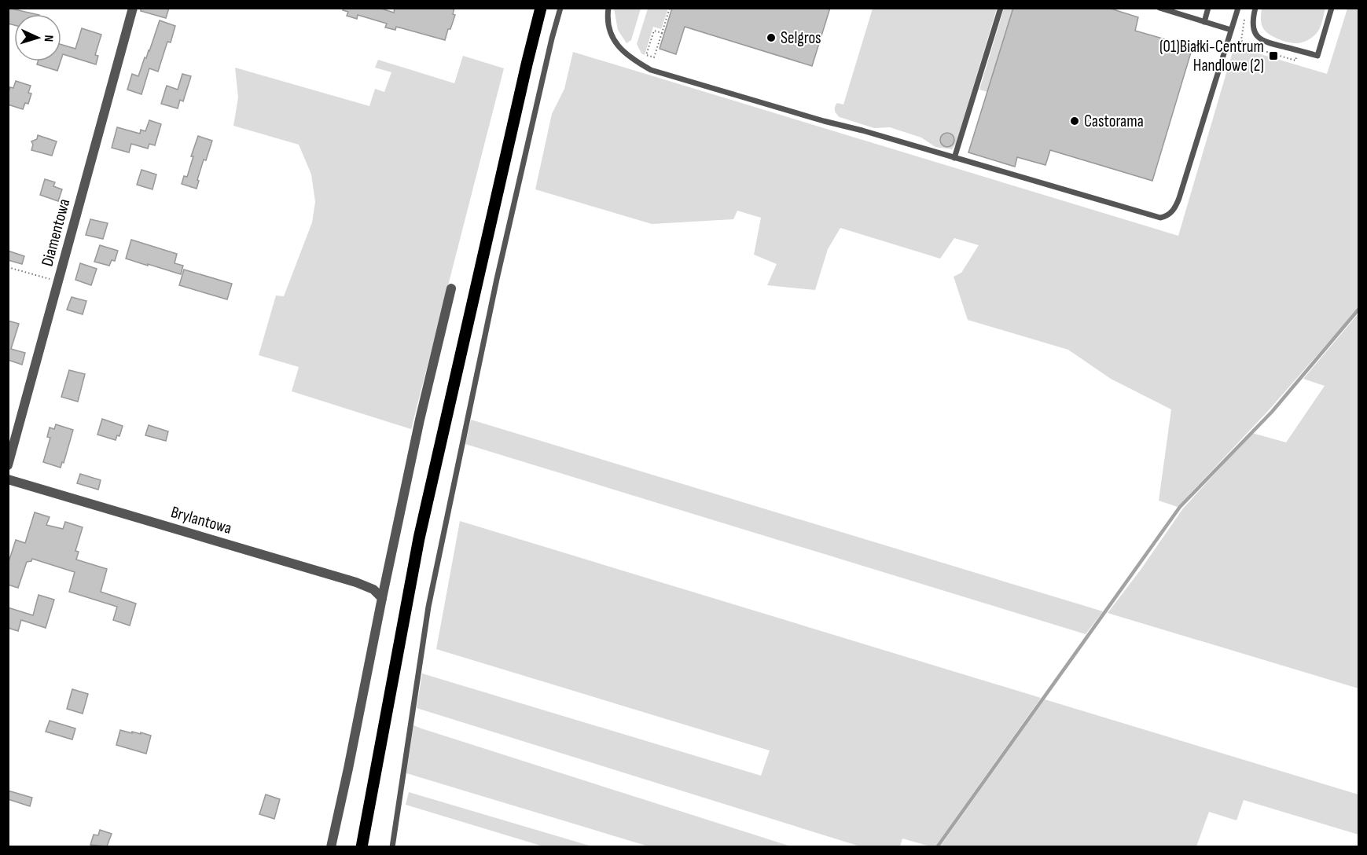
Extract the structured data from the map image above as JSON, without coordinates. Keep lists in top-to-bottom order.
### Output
{
  "streets": {
    "street": ["Diamentowa", "Brylantowa"]
  },
  "places": {
    "other": ["Selgros", "Castorama"],
    "transit": ["(01)Białki-Centrum Handlowe (2)"]
  },
  "north": "right"
}
